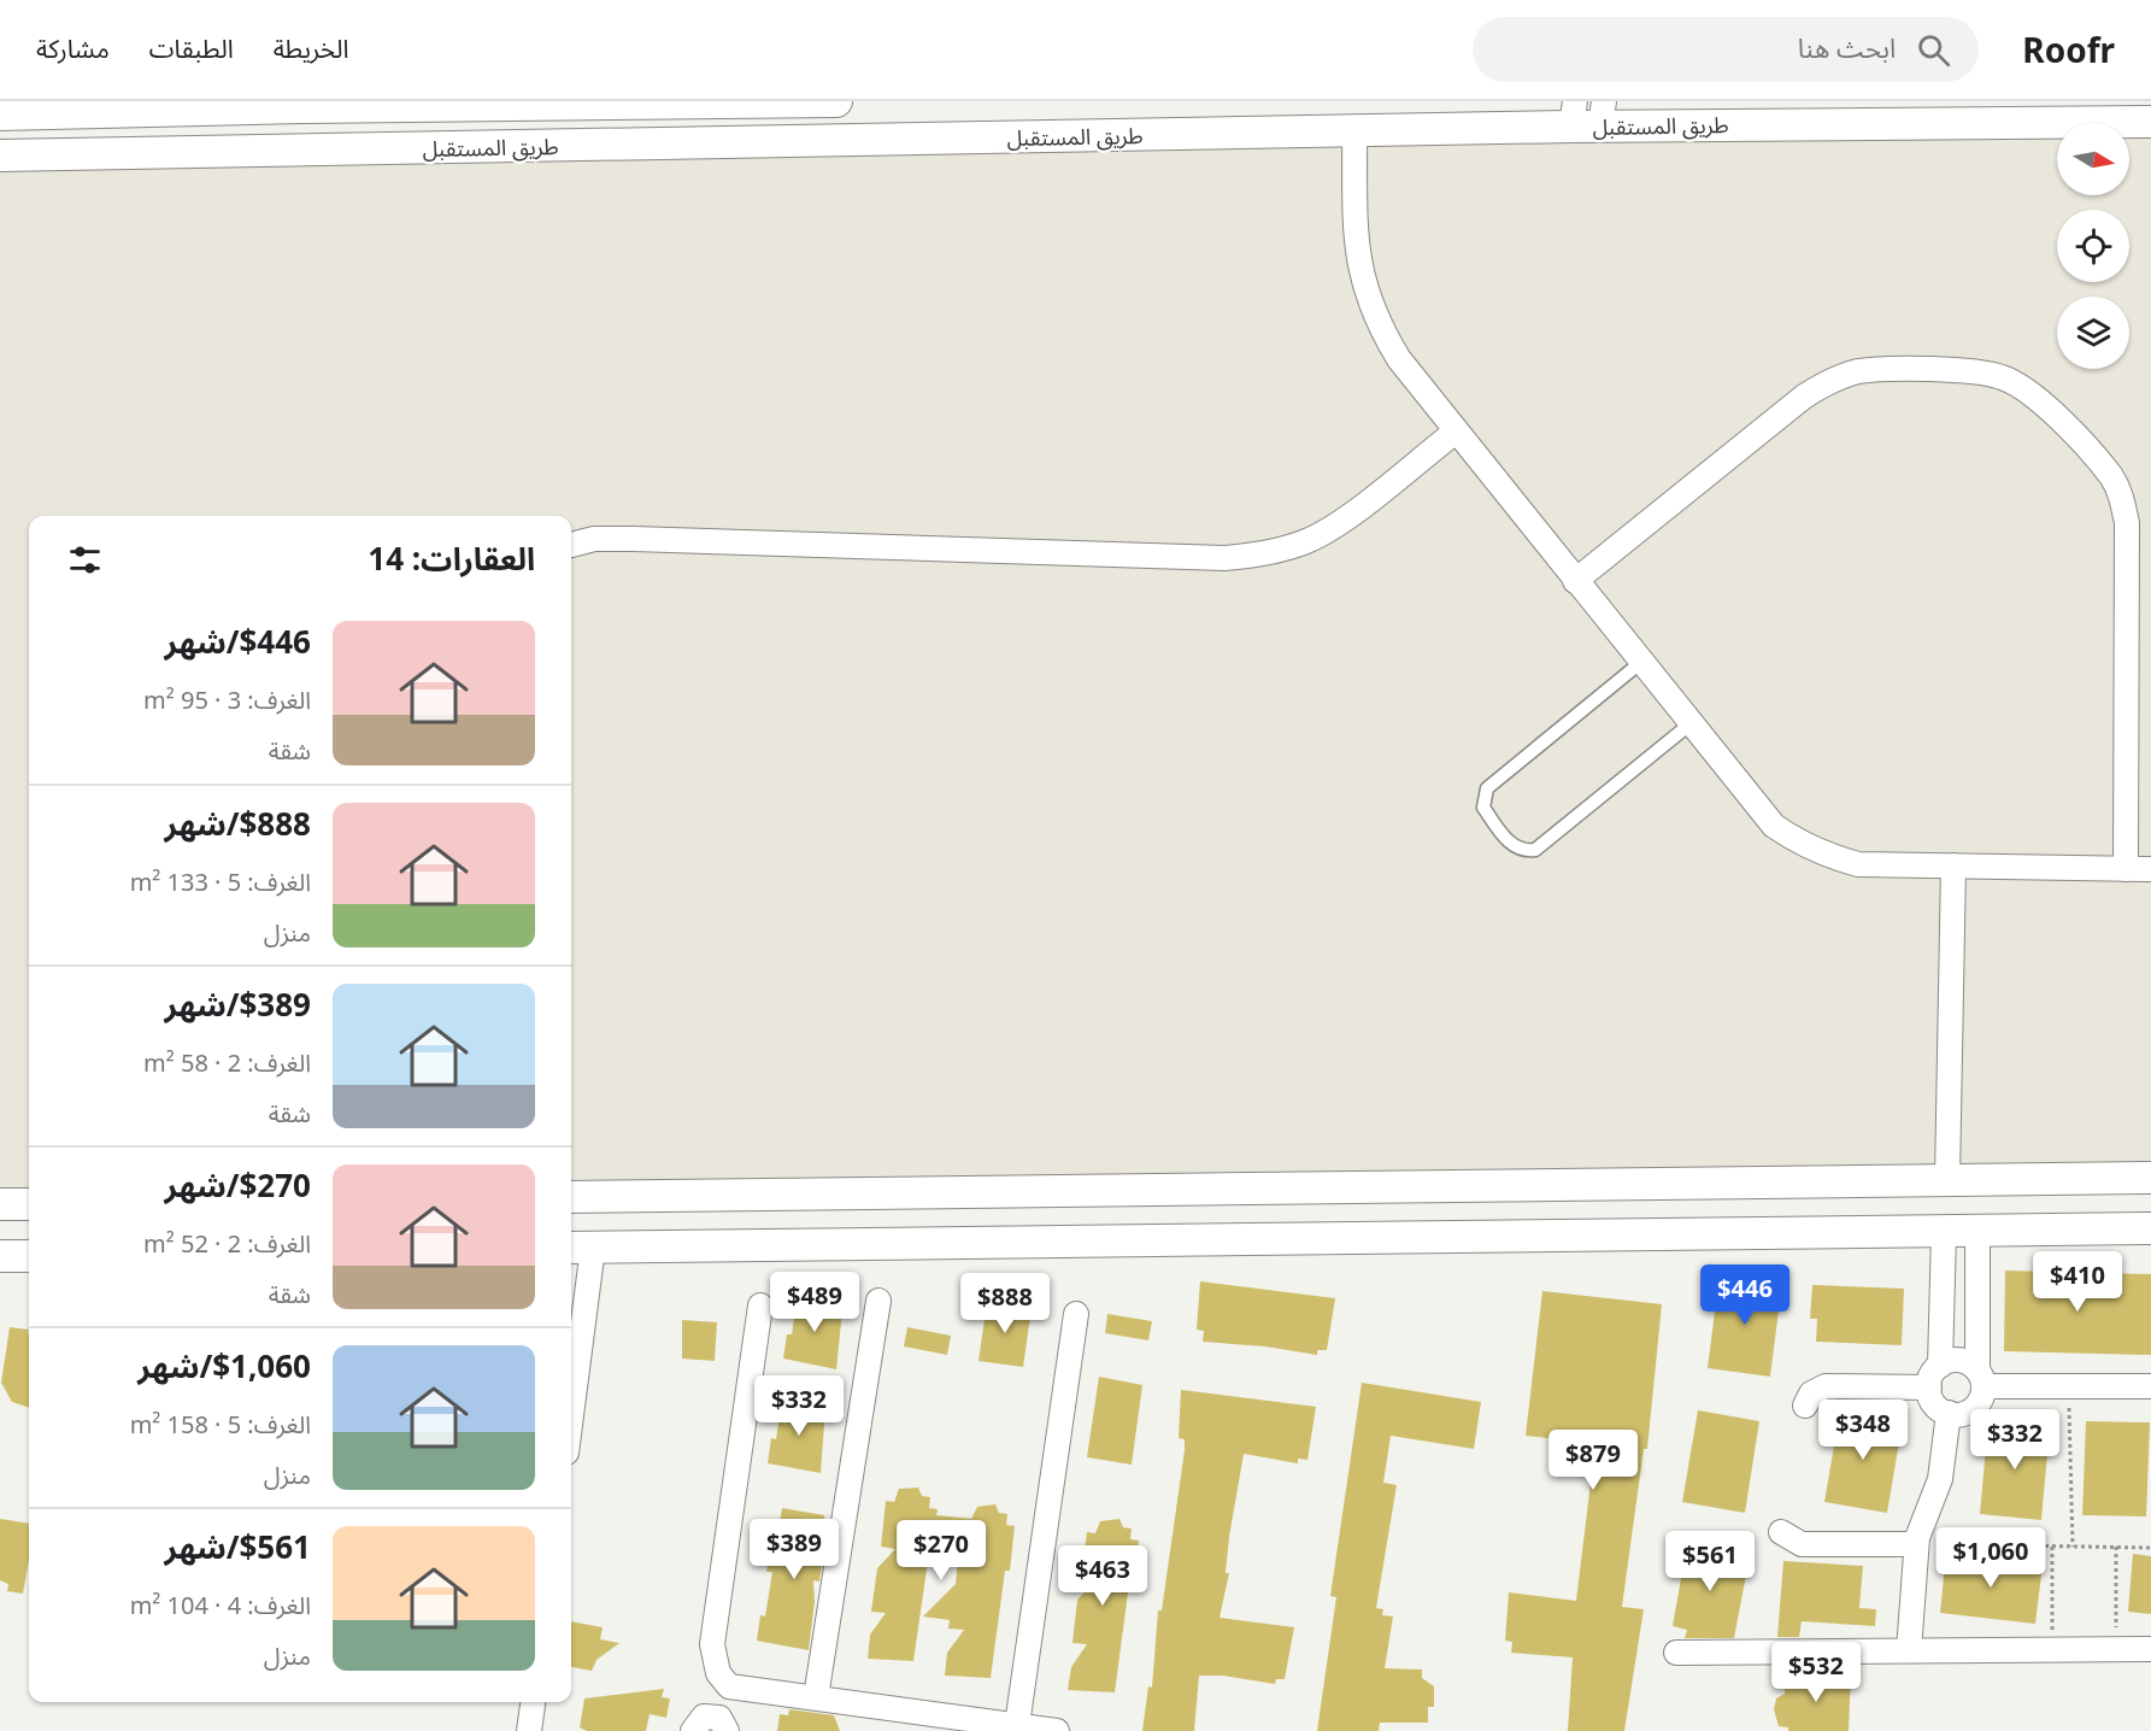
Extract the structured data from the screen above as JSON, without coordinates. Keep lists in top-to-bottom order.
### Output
{
  "streets": {
    "street": ["طريق المستقبل"]
  },
  "north": "right",
  "page": {
    "header": "Roofr",
    "search": "ابحث هنا",
    "nav": ["الخريطة", "الطبقات", "مشاركة"],
    "heading": "العقارات: 14",
    "list": [
      {
        "name": "$446/شهر",
        "note": "الغرف: 3 · 95 m² · شقة"
      },
      {
        "name": "$888/شهر",
        "note": "الغرف: 5 · 133 m² · منزل"
      },
      {
        "name": "$389/شهر",
        "note": "الغرف: 2 · 58 m² · شقة"
      },
      {
        "name": "$270/شهر",
        "note": "الغرف: 2 · 52 m² · شقة"
      },
      {
        "name": "$1,060/شهر",
        "note": "الغرف: 5 · 158 m² · منزل"
      },
      {
        "name": "$561/شهر",
        "note": "الغرف: 4 · 104 m² · منزل"
      }
    ],
    "price": [
      "$410",
      "$446",
      "$489",
      "$888",
      "$332",
      "$348",
      "$332",
      "$879",
      "$389",
      "$270",
      "$1,060",
      "$561",
      "$463",
      "$532"
    ]
  }
}
